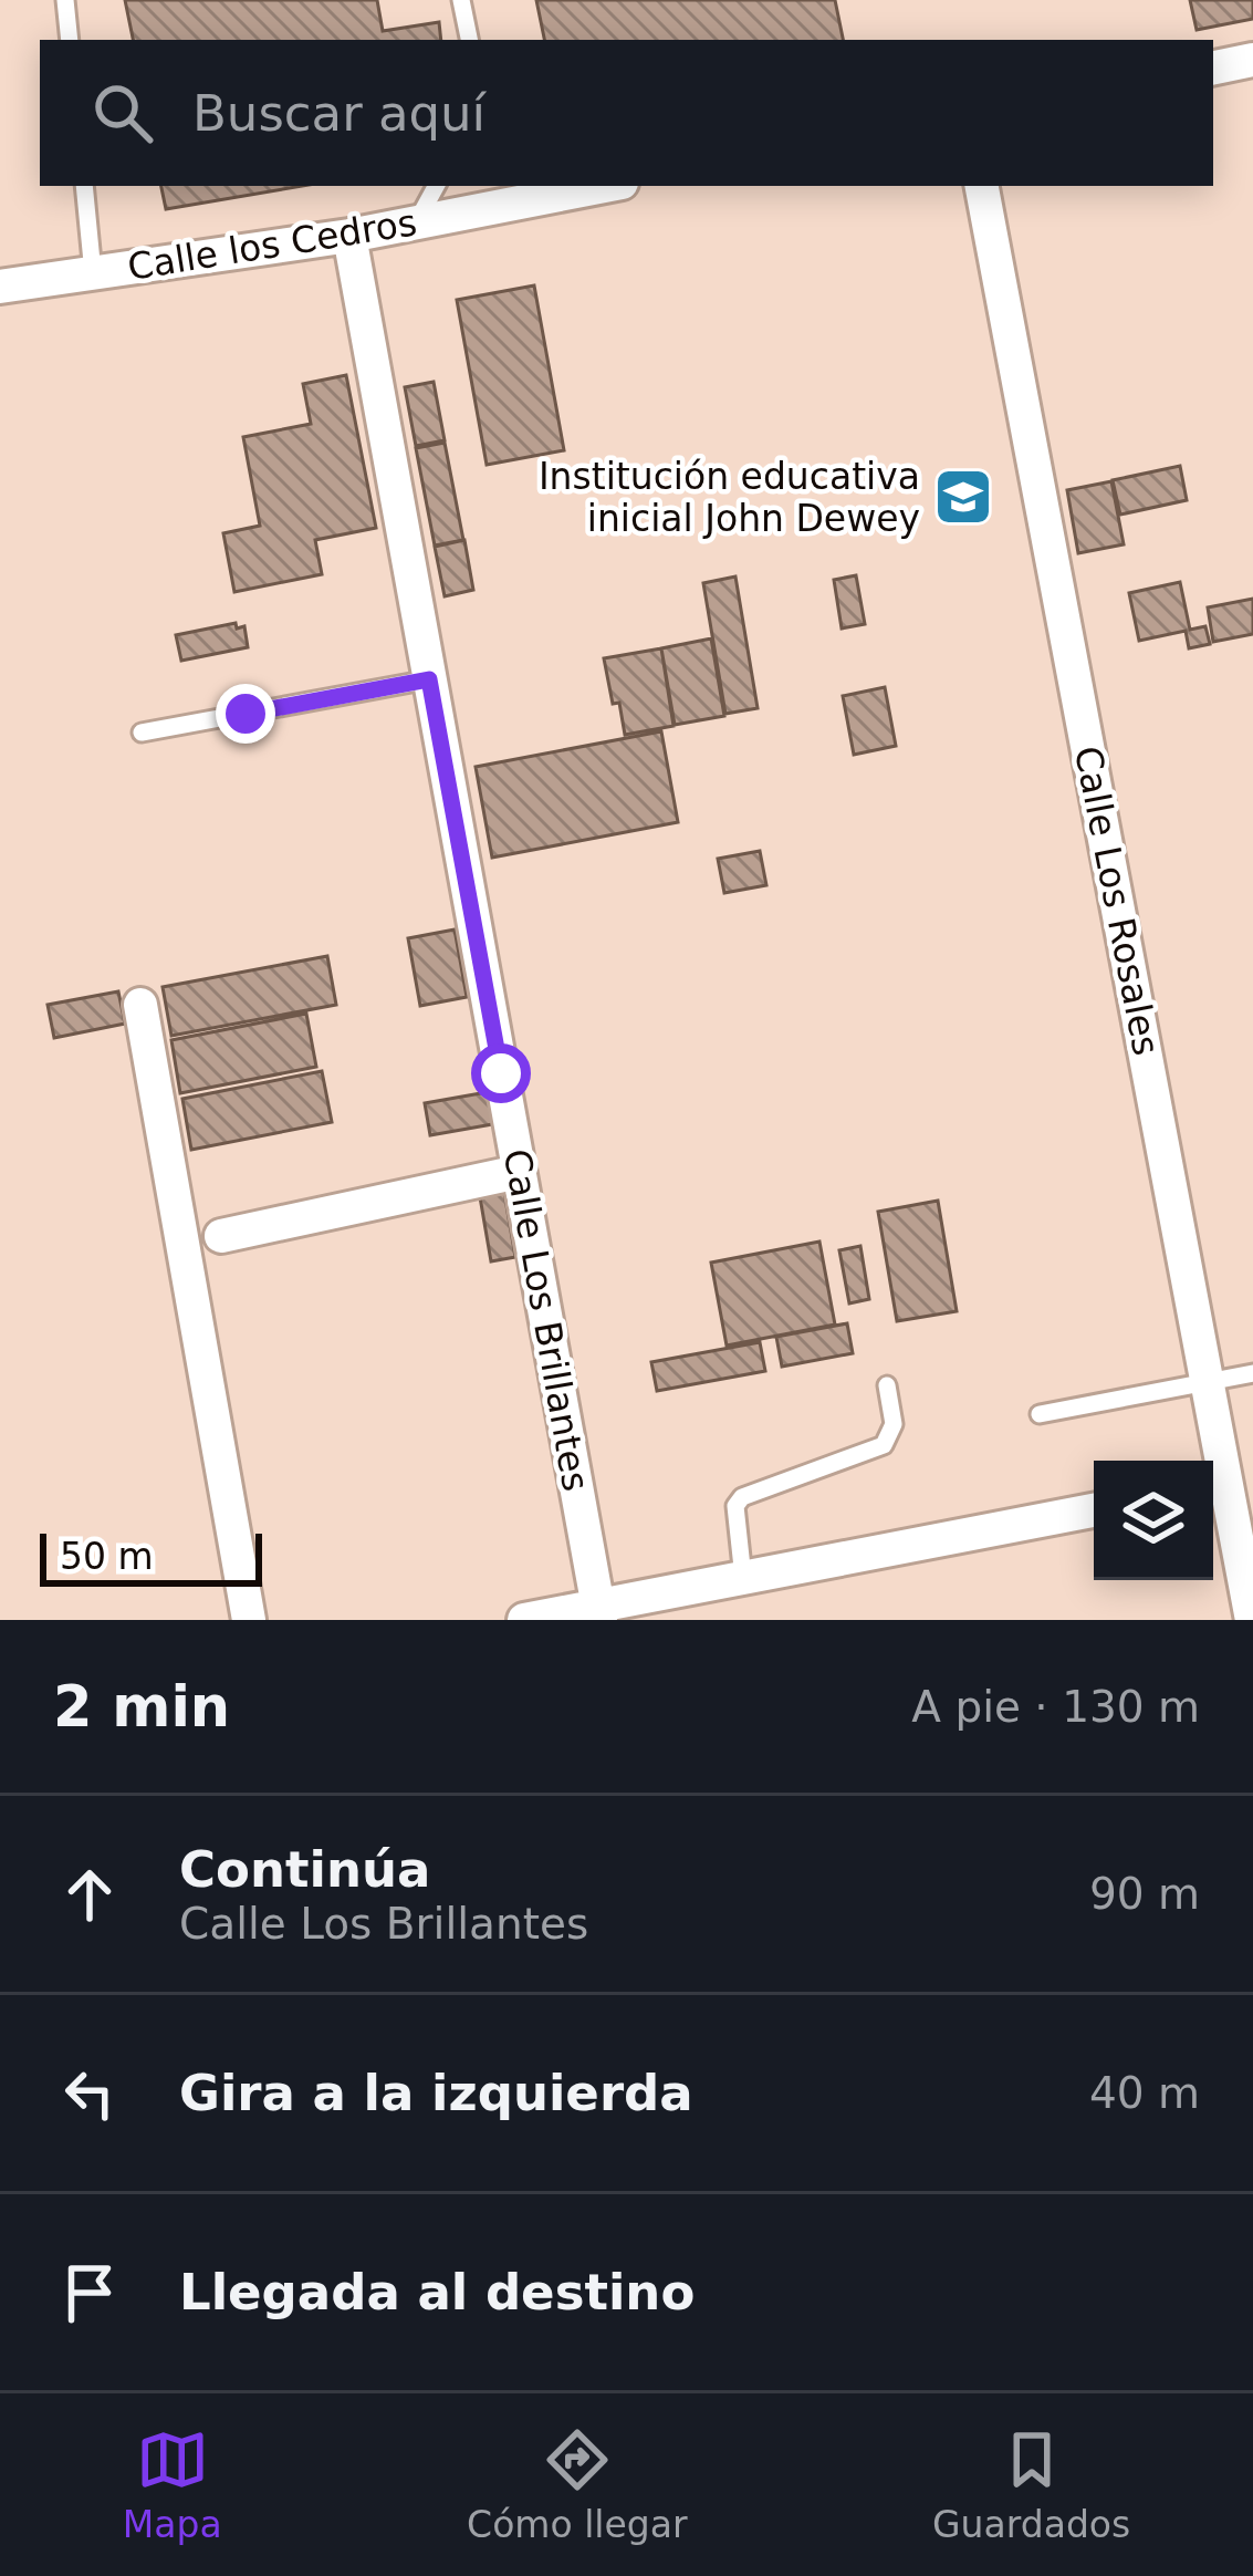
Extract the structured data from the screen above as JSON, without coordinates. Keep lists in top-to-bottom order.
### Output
{
  "streets": {
    "street": ["Calle los Cedros", "Calle Los Rosales", "Calle Los Brillantes"]
  },
  "crossings": [
    ["Calle los Cedros", "Calle Los Brillantes"]
  ],
  "places": {
    "school or university": ["Institución educativa inicial John Dewey"]
  },
  "scale_bar": "50 m",
  "page": {
    "search": "Buscar aquí",
    "scale": "50 m",
    "heading": ["2 min", "A pie · 130 m"],
    "list": [
      ["Continúa", "Calle Los Brillantes", "90 m"],
      ["Gira a la izquierda", "40 m"],
      "Llegada al destino"
    ],
    "nav": ["Mapa", "Cómo llegar", "Guardados"]
  }
}
